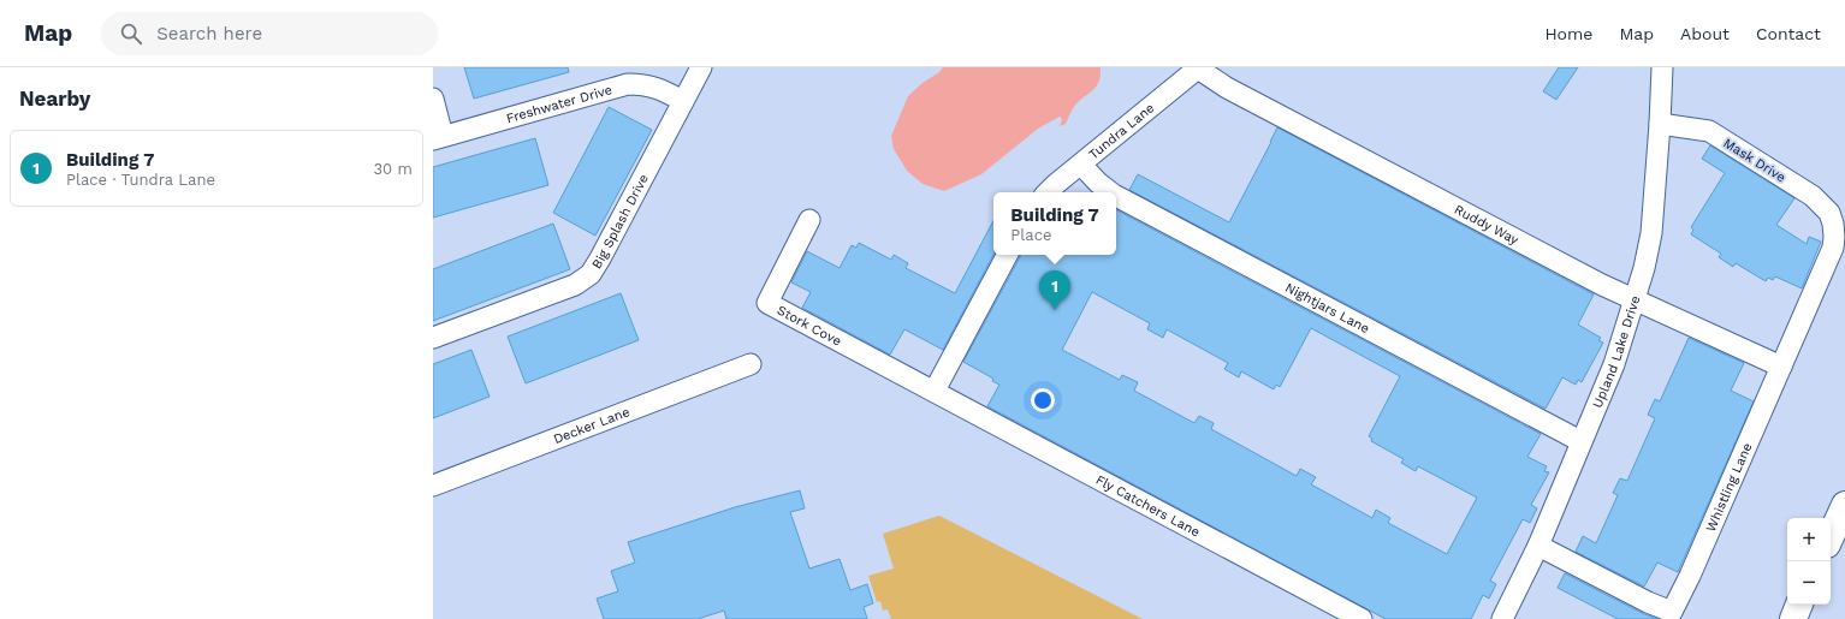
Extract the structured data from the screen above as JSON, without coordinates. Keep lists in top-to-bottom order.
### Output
{
  "streets": {
    "street": [
      "Freshwater Drive",
      "Tundra Lane",
      "Mask Drive",
      "Big Splash Drive",
      "Ruddy Way",
      "Nightjars Lane",
      "Stork Cove",
      "Upland Lake Drive",
      "Decker Lane",
      "Whistling Lane",
      "Fly Catchers Lane"
    ]
  },
  "crossings": [
    ["Freshwater Drive", "Big Splash Drive"],
    ["Tundra Lane", "Ruddy Way"],
    ["Tundra Lane", "Nightjars Lane"],
    ["Mask Drive", "Upland Lake Drive"],
    ["Mask Drive", "Whistling Lane"],
    ["Ruddy Way", "Upland Lake Drive"],
    ["Ruddy Way", "Whistling Lane"],
    ["Nightjars Lane", "Upland Lake Drive"],
    ["Stork Cove", "Fly Catchers Lane"],
    ["Upland Lake Drive", "Whistling Lane"]
  ],
  "page": {
    "header": "Map",
    "search": "Search here",
    "nav": [
      "Home",
      "Map",
      "About",
      "Contact"
    ],
    "heading": "Nearby",
    "list": [
      {
        "mark": "1",
        "name": "Building 7",
        "note": "Place · Tundra Lane",
        "value": "30 m"
      }
    ],
    "popup": ["Building 7", "Place"],
    "pins": "1",
    "map_buttons": ["+", "−"]
  }
}
